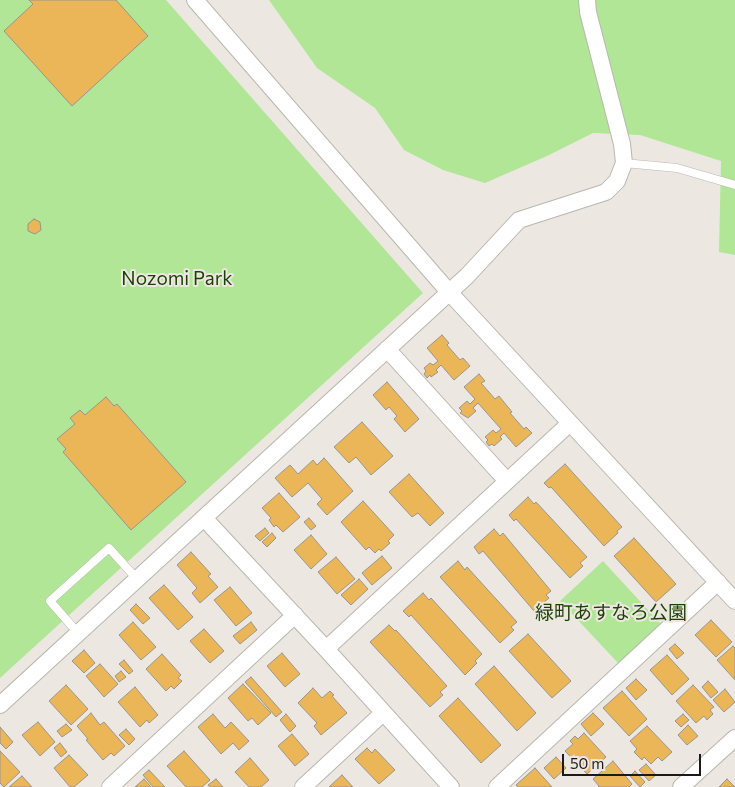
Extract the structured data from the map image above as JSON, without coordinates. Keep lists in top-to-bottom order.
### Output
{
  "parks": ["Nozomi Park", "緑町あすなろ公園"],
  "scale_bar": "50 m"
}
